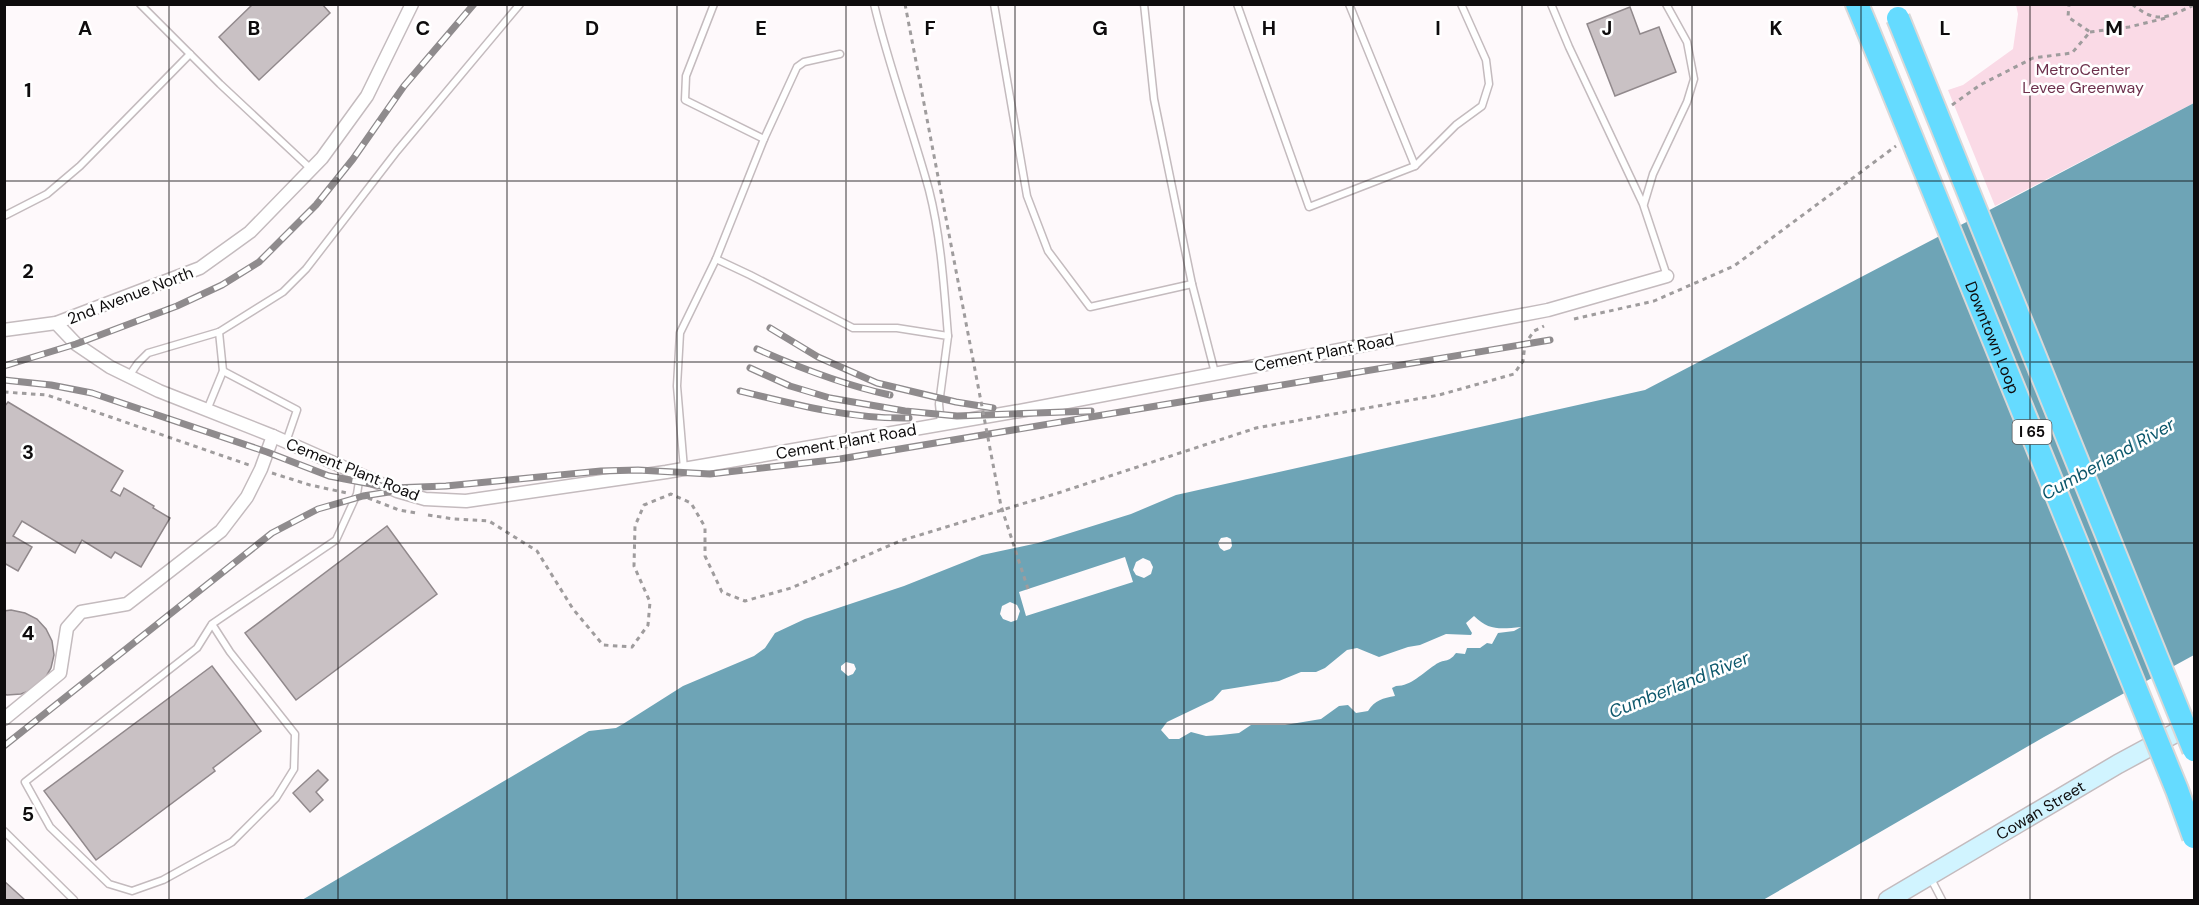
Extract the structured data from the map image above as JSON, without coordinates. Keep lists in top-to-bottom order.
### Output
{
  "streets": {
    "highway": ["Downtown Loop", "I 65"],
    "street": ["2nd Avenue North", "Cement Plant Road", "Cowan Street"]
  },
  "crossings": [
    ["2nd Avenue North", "Cement Plant Road"]
  ],
  "water": ["Cumberland River"],
  "parks": ["MetroCenter Levee Greenway"],
  "grid": {
    "columns": [
      "A",
      "B",
      "C",
      "D",
      "E",
      "F",
      "G",
      "H",
      "I",
      "J",
      "K",
      "L",
      "M"
    ],
    "rows": [
      "1",
      "2",
      "3",
      "4",
      "5"
    ]
  }
}
